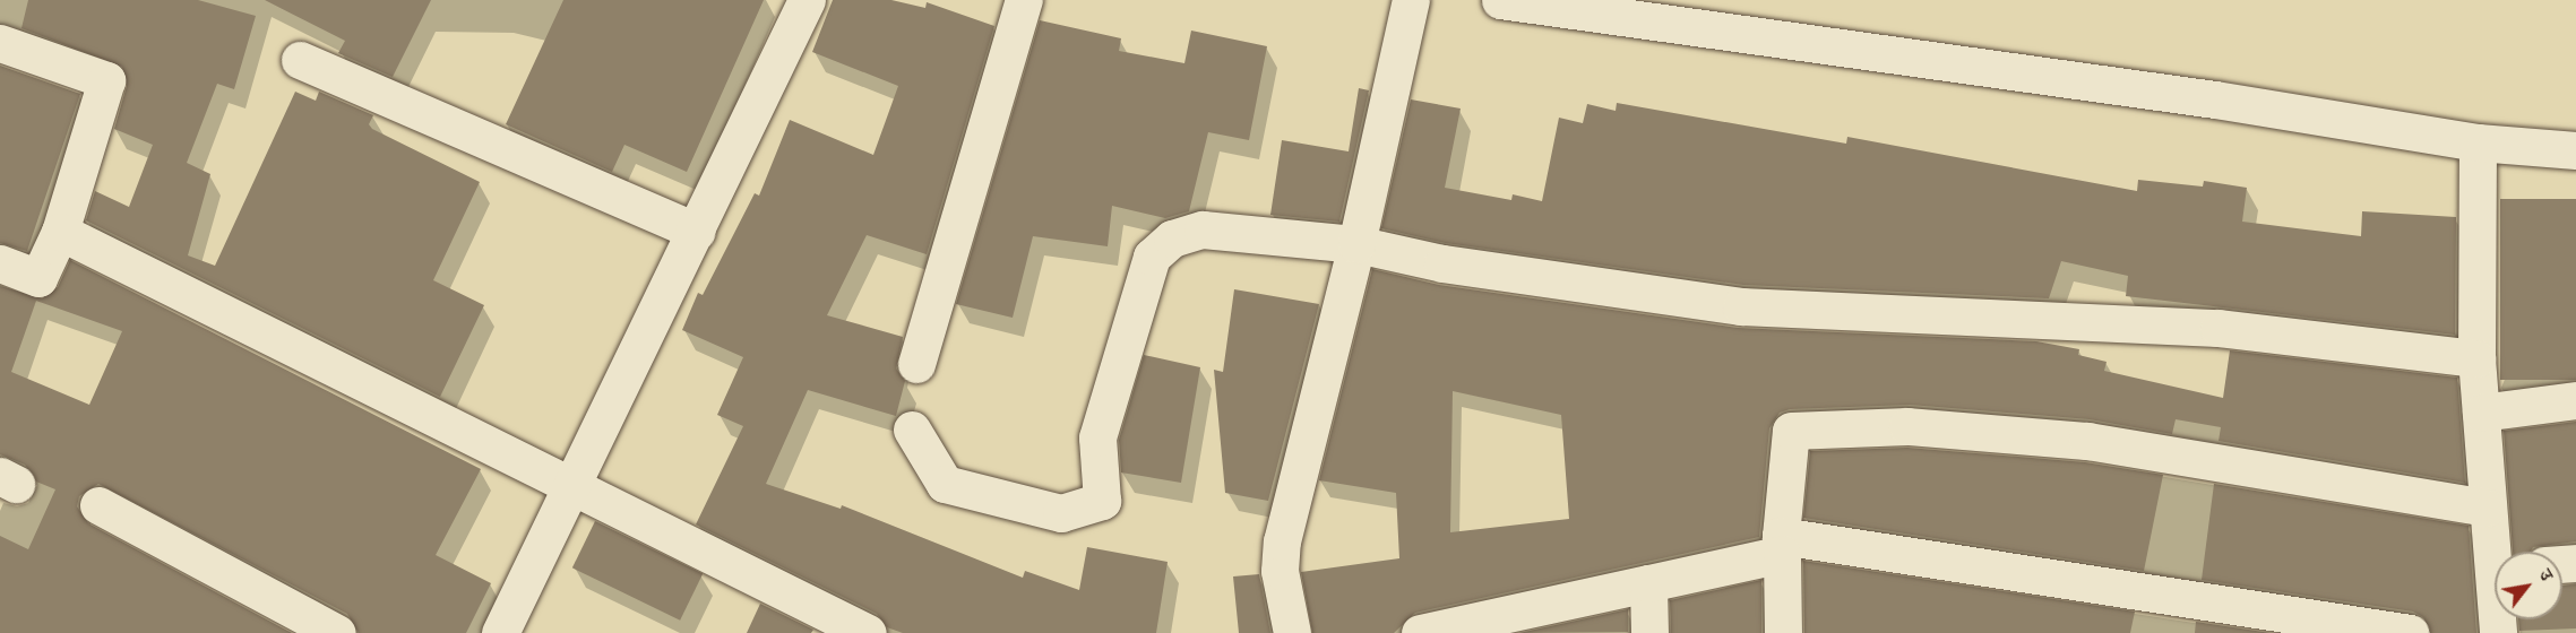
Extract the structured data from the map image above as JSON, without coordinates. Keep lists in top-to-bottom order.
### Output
{
  "north": "top right"
}
